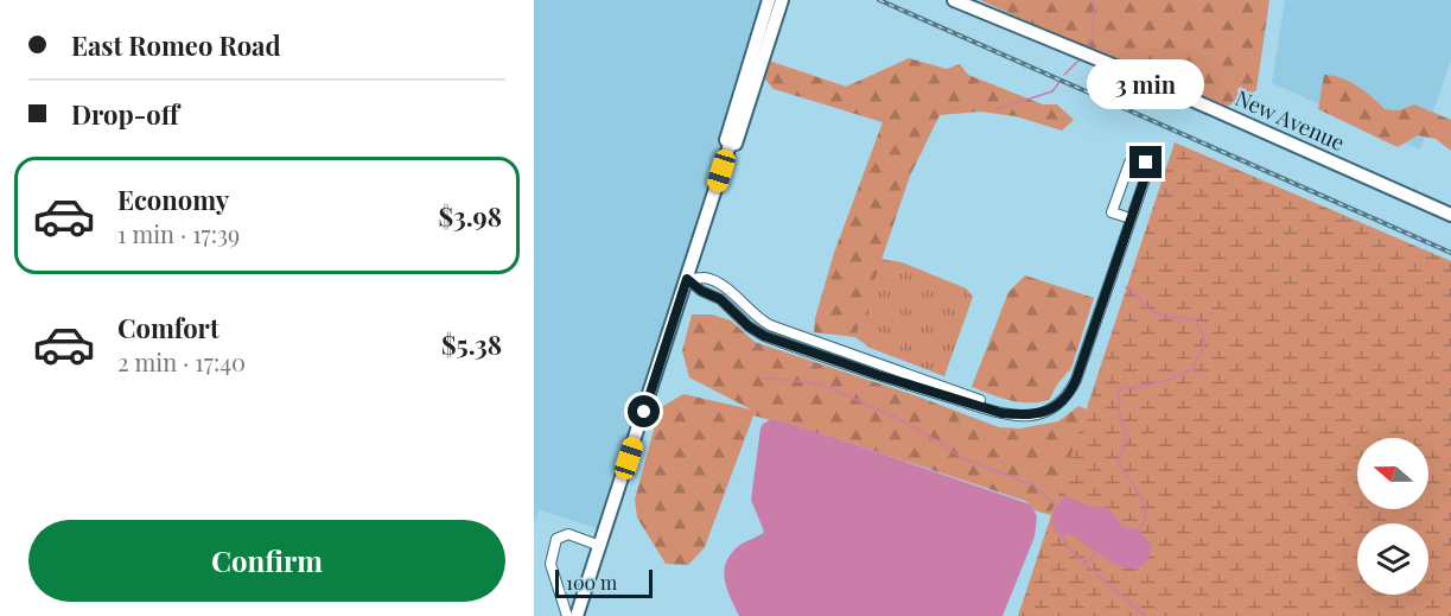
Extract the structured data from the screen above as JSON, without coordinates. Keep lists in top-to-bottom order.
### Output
{
  "streets": {
    "main road": ["New Avenue"]
  },
  "scale_bar": "100 m",
  "north": "left",
  "page": {
    "banner": ["East Romeo Road", "Drop-off"],
    "bubble": "3 min",
    "list": [
      {
        "name": "Economy",
        "note": "1 min · 17:39",
        "value": "$3.98"
      },
      {
        "name": "Comfort",
        "note": "2 min · 17:40",
        "value": "$5.38"
      }
    ],
    "buttons": "Confirm",
    "scale": "100 m"
  }
}
